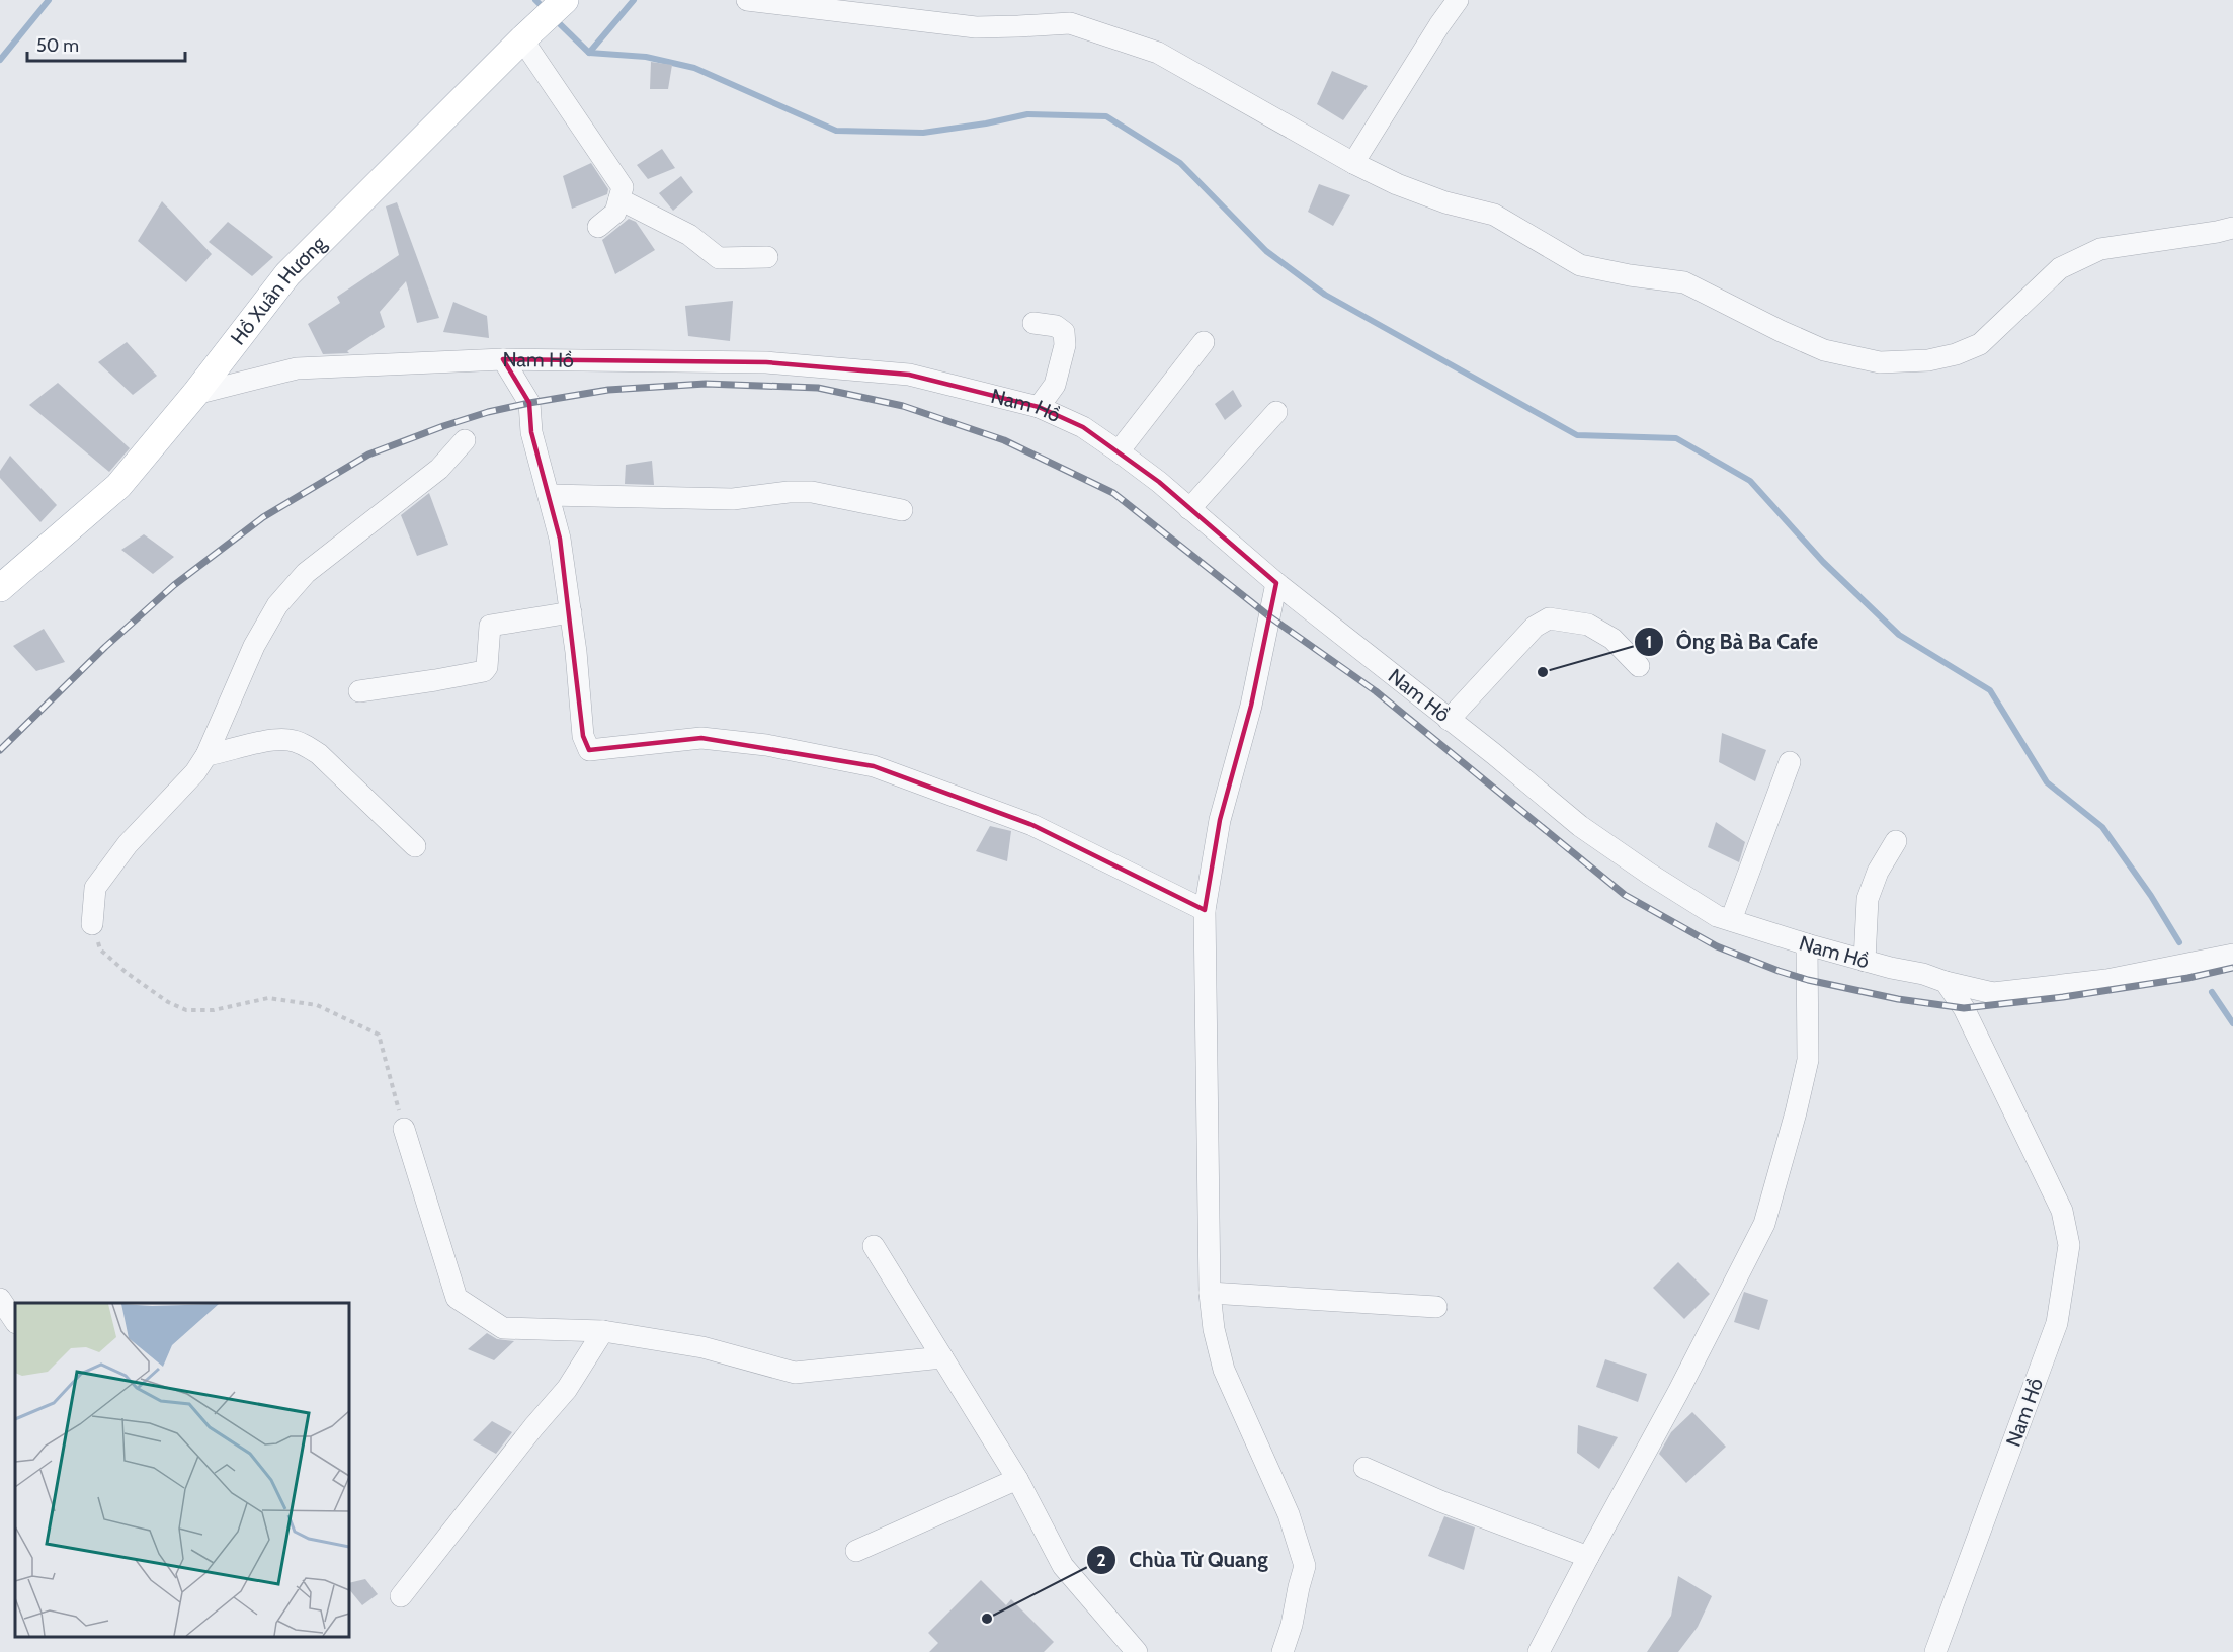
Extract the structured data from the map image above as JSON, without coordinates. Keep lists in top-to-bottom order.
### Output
{
  "streets": {
    "main road": ["Hồ Xuân Hương"],
    "street": ["Nam Hồ"]
  },
  "crossings": [
    ["Hồ Xuân Hương", "Nam Hồ"]
  ],
  "places": ["Ông Bà Ba Cafe", "Chùa Từ Quang"],
  "scale_bar": "50 m"
}
